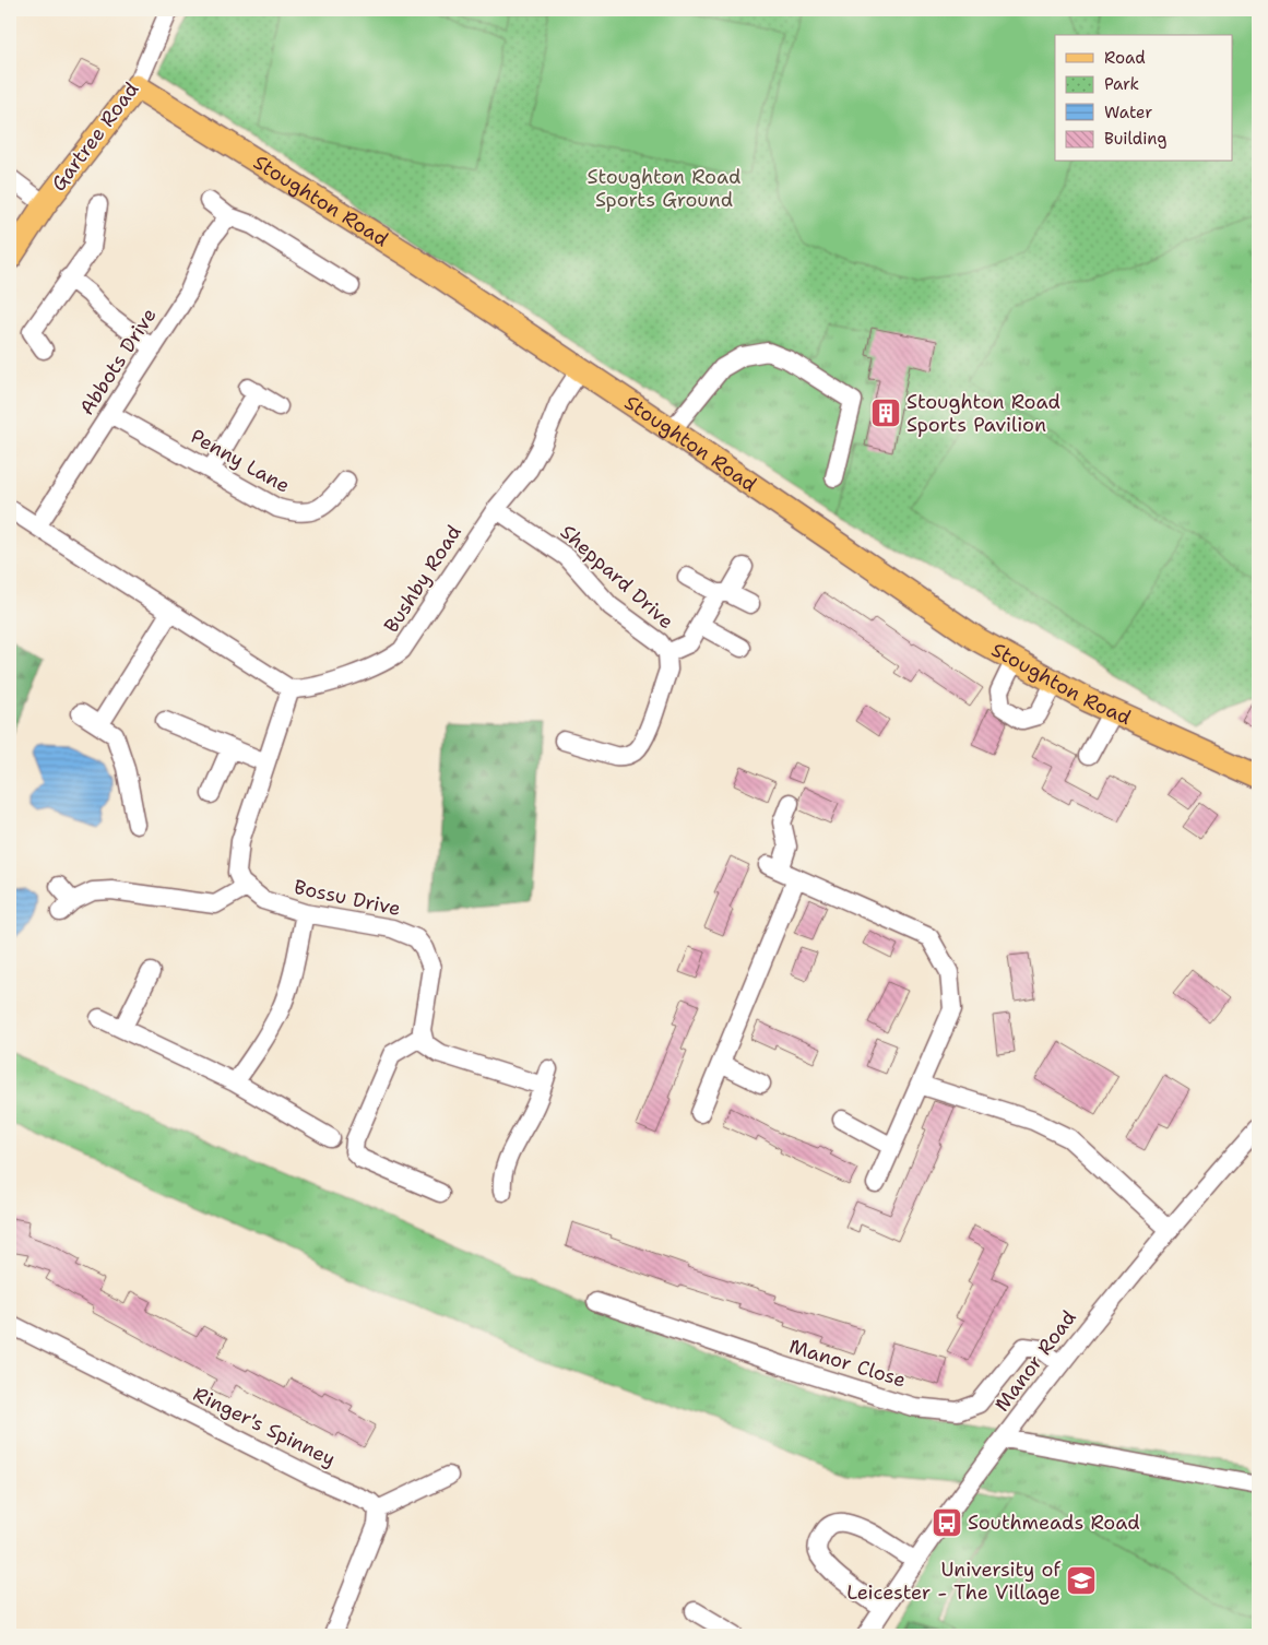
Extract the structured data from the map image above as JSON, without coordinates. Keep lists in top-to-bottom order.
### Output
{
  "streets": {
    "main road": ["Gartree Road", "Stoughton Road"],
    "street": [
      "Abbots Drive",
      "Penny Lane",
      "Sheppard Drive",
      "Bushby Road",
      "Bossu Drive",
      "Manor Road",
      "Manor Close",
      "Ringer's Spinney"
    ]
  },
  "crossings": [
    ["Gartree Road", "Stoughton Road"],
    ["Stoughton Road", "Bushby Road"],
    ["Abbots Drive", "Penny Lane"],
    ["Sheppard Drive", "Bushby Road"],
    ["Manor Road", "Manor Close"]
  ],
  "parks": ["Stoughton Road Sports Ground"],
  "places": {
    "building": ["Stoughton Road Sports Pavilion"],
    "bus stop": ["Southmeads Road"],
    "school or university": ["University of Leicester - The Village"]
  },
  "legend": [
    "Road",
    "Park",
    "Water",
    "Building"
  ]
}
